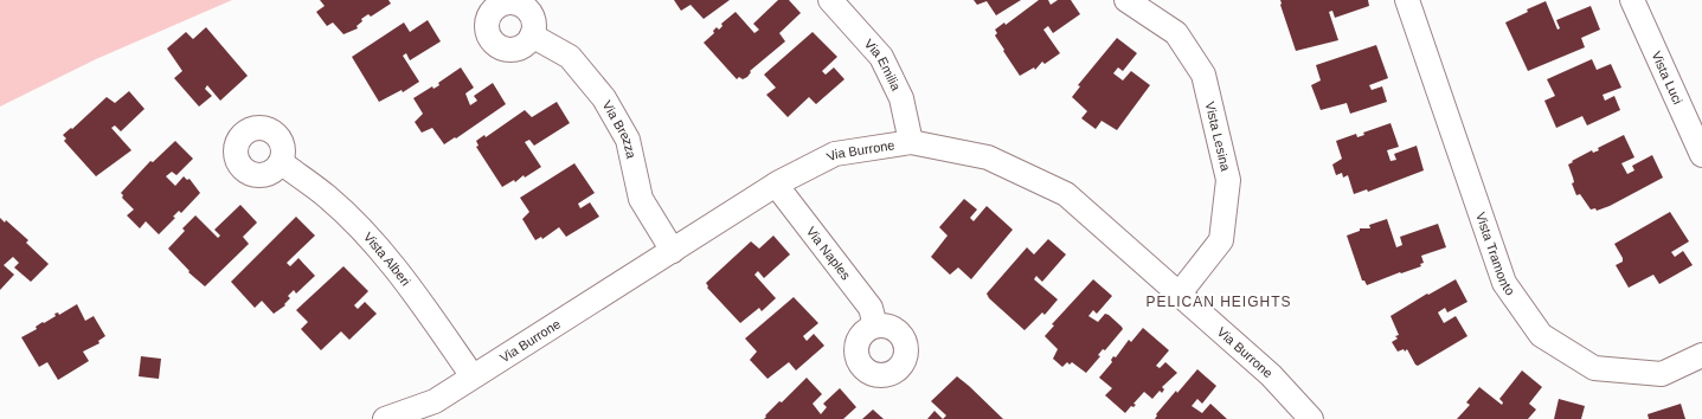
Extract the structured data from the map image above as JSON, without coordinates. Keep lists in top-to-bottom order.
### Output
{
  "streets": {
    "street": [
      "Via Emilia",
      "Vista Luci",
      "Via Brezza",
      "Vista Lesina",
      "Via Burrone",
      "Via Naples",
      "Vista Tramonto",
      "Vista Alberi"
    ]
  },
  "crossings": [
    ["Via Emilia", "Via Burrone"],
    ["Via Brezza", "Via Burrone"],
    ["Vista Lesina", "Via Burrone"],
    ["Via Burrone", "Via Naples"],
    ["Via Burrone", "Vista Alberi"]
  ],
  "districts": ["PELICAN HEIGHTS"]
}
